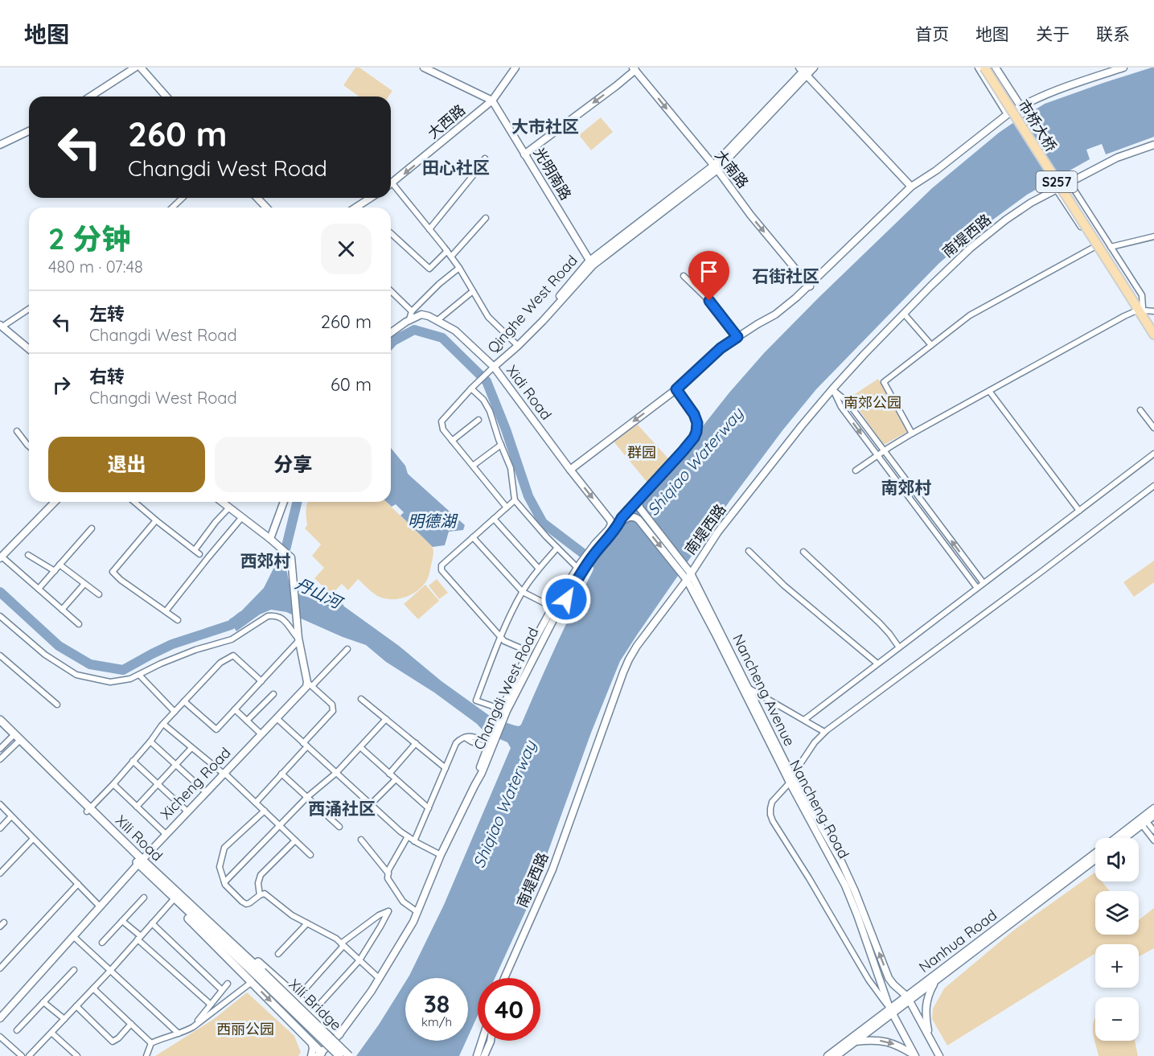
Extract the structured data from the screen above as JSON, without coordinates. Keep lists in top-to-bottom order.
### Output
{
  "streets": {
    "main road": [
      "市桥大桥",
      "S257",
      "Xili Road",
      "Xili Bridge"
    ],
    "street": [
      "大西路",
      "大南路",
      "光明南路",
      "南堤西路",
      "Qinghe West Road",
      "Xidi Road",
      "Changdi West Road",
      "Nancheng Avenue",
      "Xicheng Road",
      "Nancheng Road",
      "Nanhua Road"
    ]
  },
  "crossings": [
    ["大西路", "光明南路"],
    ["市桥大桥", "S257"],
    ["大南路", "Qinghe West Road"],
    ["光明南路", "Qinghe West Road"],
    ["南堤西路", "Nancheng Avenue"],
    ["南堤西路", "Nancheng Road"],
    ["Qinghe West Road", "Xidi Road"],
    ["Xidi Road", "Changdi West Road"],
    ["Nancheng Avenue", "Nancheng Road"],
    ["Nancheng Avenue", "Nanhua Road"],
    ["Xicheng Road", "Xili Road"],
    ["Nancheng Road", "Nanhua Road"],
    ["Xili Road", "Xili Bridge"]
  ],
  "one_way": ["大南路"],
  "districts": [
    "大市社区",
    "田心社区",
    "石街社区",
    "南郊村",
    "西郊村",
    "西涌社区"
  ],
  "water": ["Shiqiao Waterway", "明德湖", "丹山河"],
  "parks": ["南郊公园", "群园", "西丽公园"],
  "page": {
    "header": "地图",
    "nav": [
      "首页",
      "地图",
      "关于",
      "联系"
    ],
    "turn": ["260 m", "Changdi West Road"],
    "heading": ["2 分钟", "480 m · 07:48"],
    "list": [
      {
        "name": "左转",
        "note": "Changdi West Road",
        "value": "260 m"
      },
      {
        "name": "右转",
        "note": "Changdi West Road",
        "value": "60 m"
      }
    ],
    "buttons": ["退出", "分享"],
    "map_buttons": ["+", "−"],
    "speed": "38 km/h",
    "limit": "40"
  }
}
